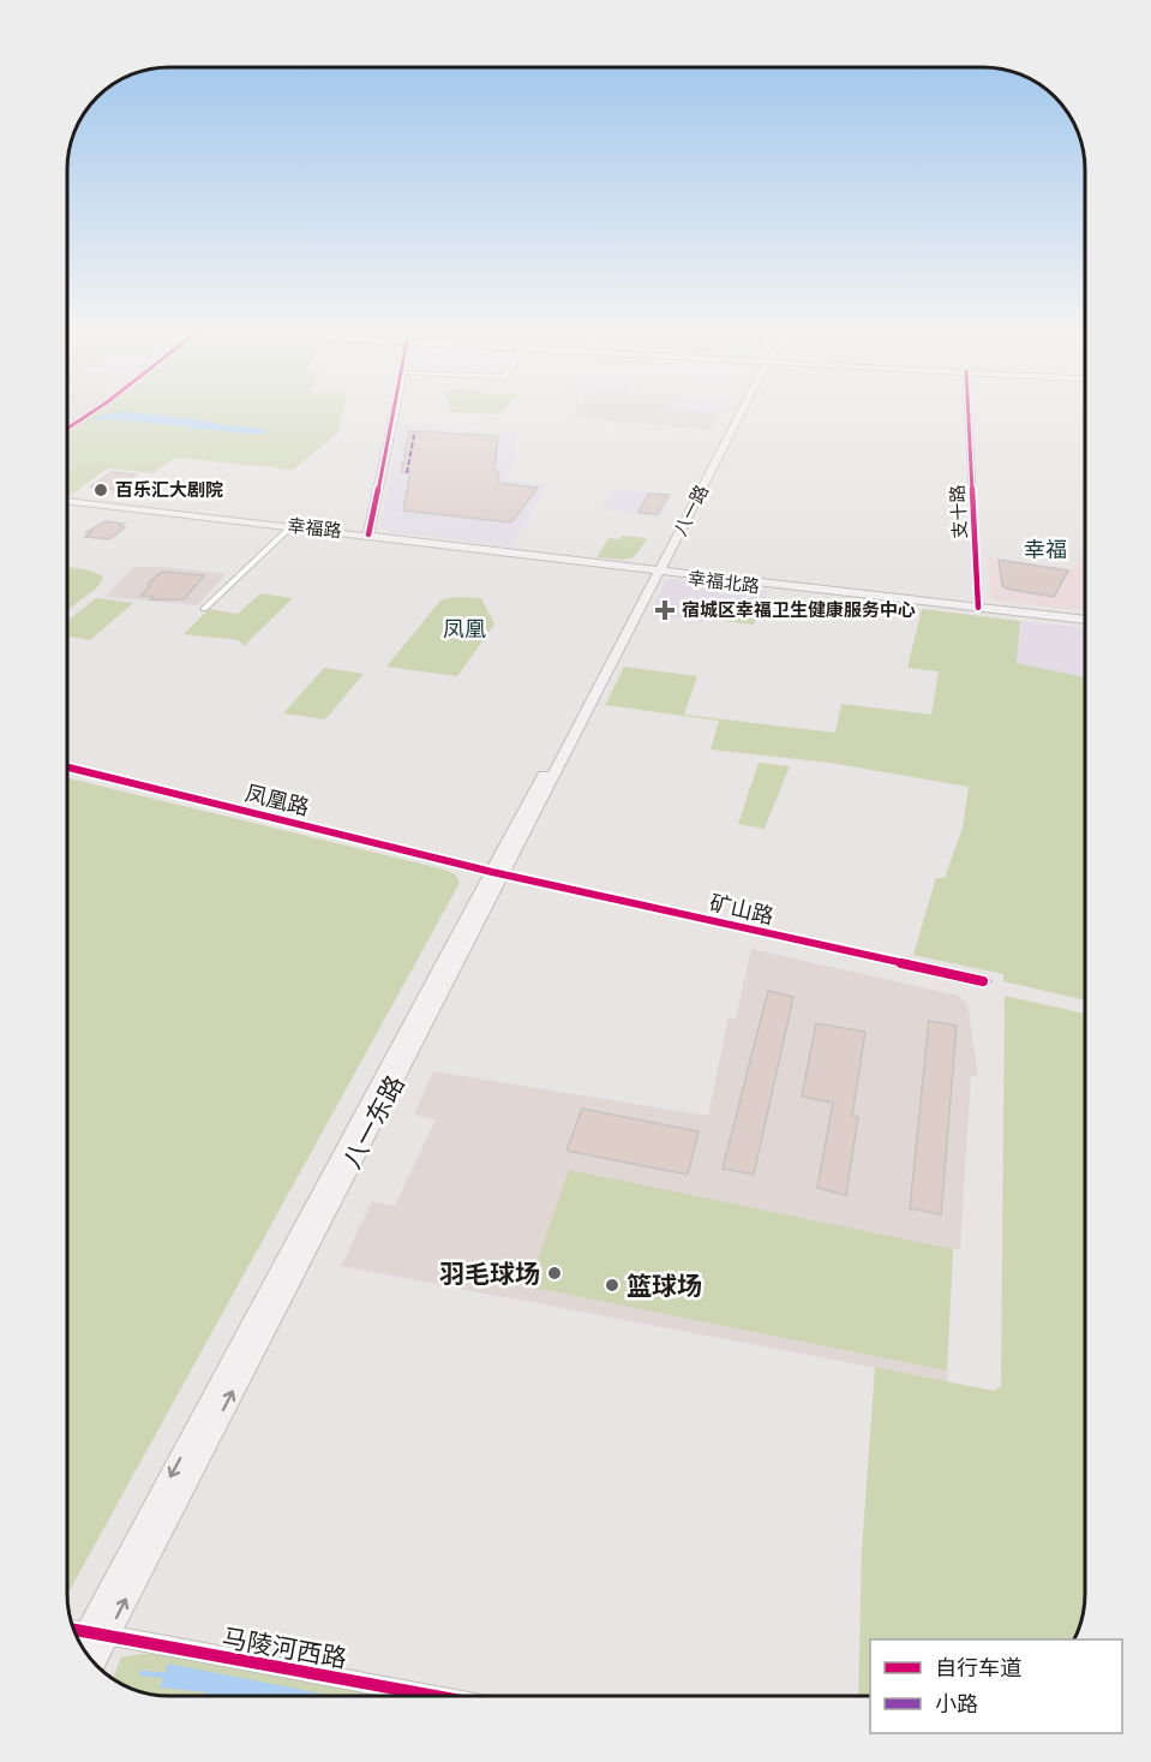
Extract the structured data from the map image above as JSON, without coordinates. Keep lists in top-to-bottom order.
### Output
{
  "streets": {
    "main road": [
      "八一路",
      "幸福路",
      "幸福北路",
      "凤凰路",
      "矿山路",
      "八一东路"
    ],
    "street": ["支十路", "马陵河西路"]
  },
  "crossings": [
    ["八一路", "幸福路"],
    ["八一路", "幸福北路"],
    ["八一路", "八一东路"],
    ["支十路", "幸福北路"],
    ["幸福路", "幸福北路"],
    ["幸福路", "八一东路"],
    ["幸福北路", "八一东路"],
    ["凤凰路", "矿山路"],
    ["凤凰路", "八一东路"],
    ["矿山路", "八一东路"],
    ["八一东路", "马陵河西路"]
  ],
  "districts": ["幸福", "凤凰"],
  "places": {
    "other": ["百乐汇大剧院", "羽毛球场", "篮球场"],
    "health": ["宿城区幸福卫生健康服务中心"]
  },
  "legend": ["自行车道", "小路"]
}
